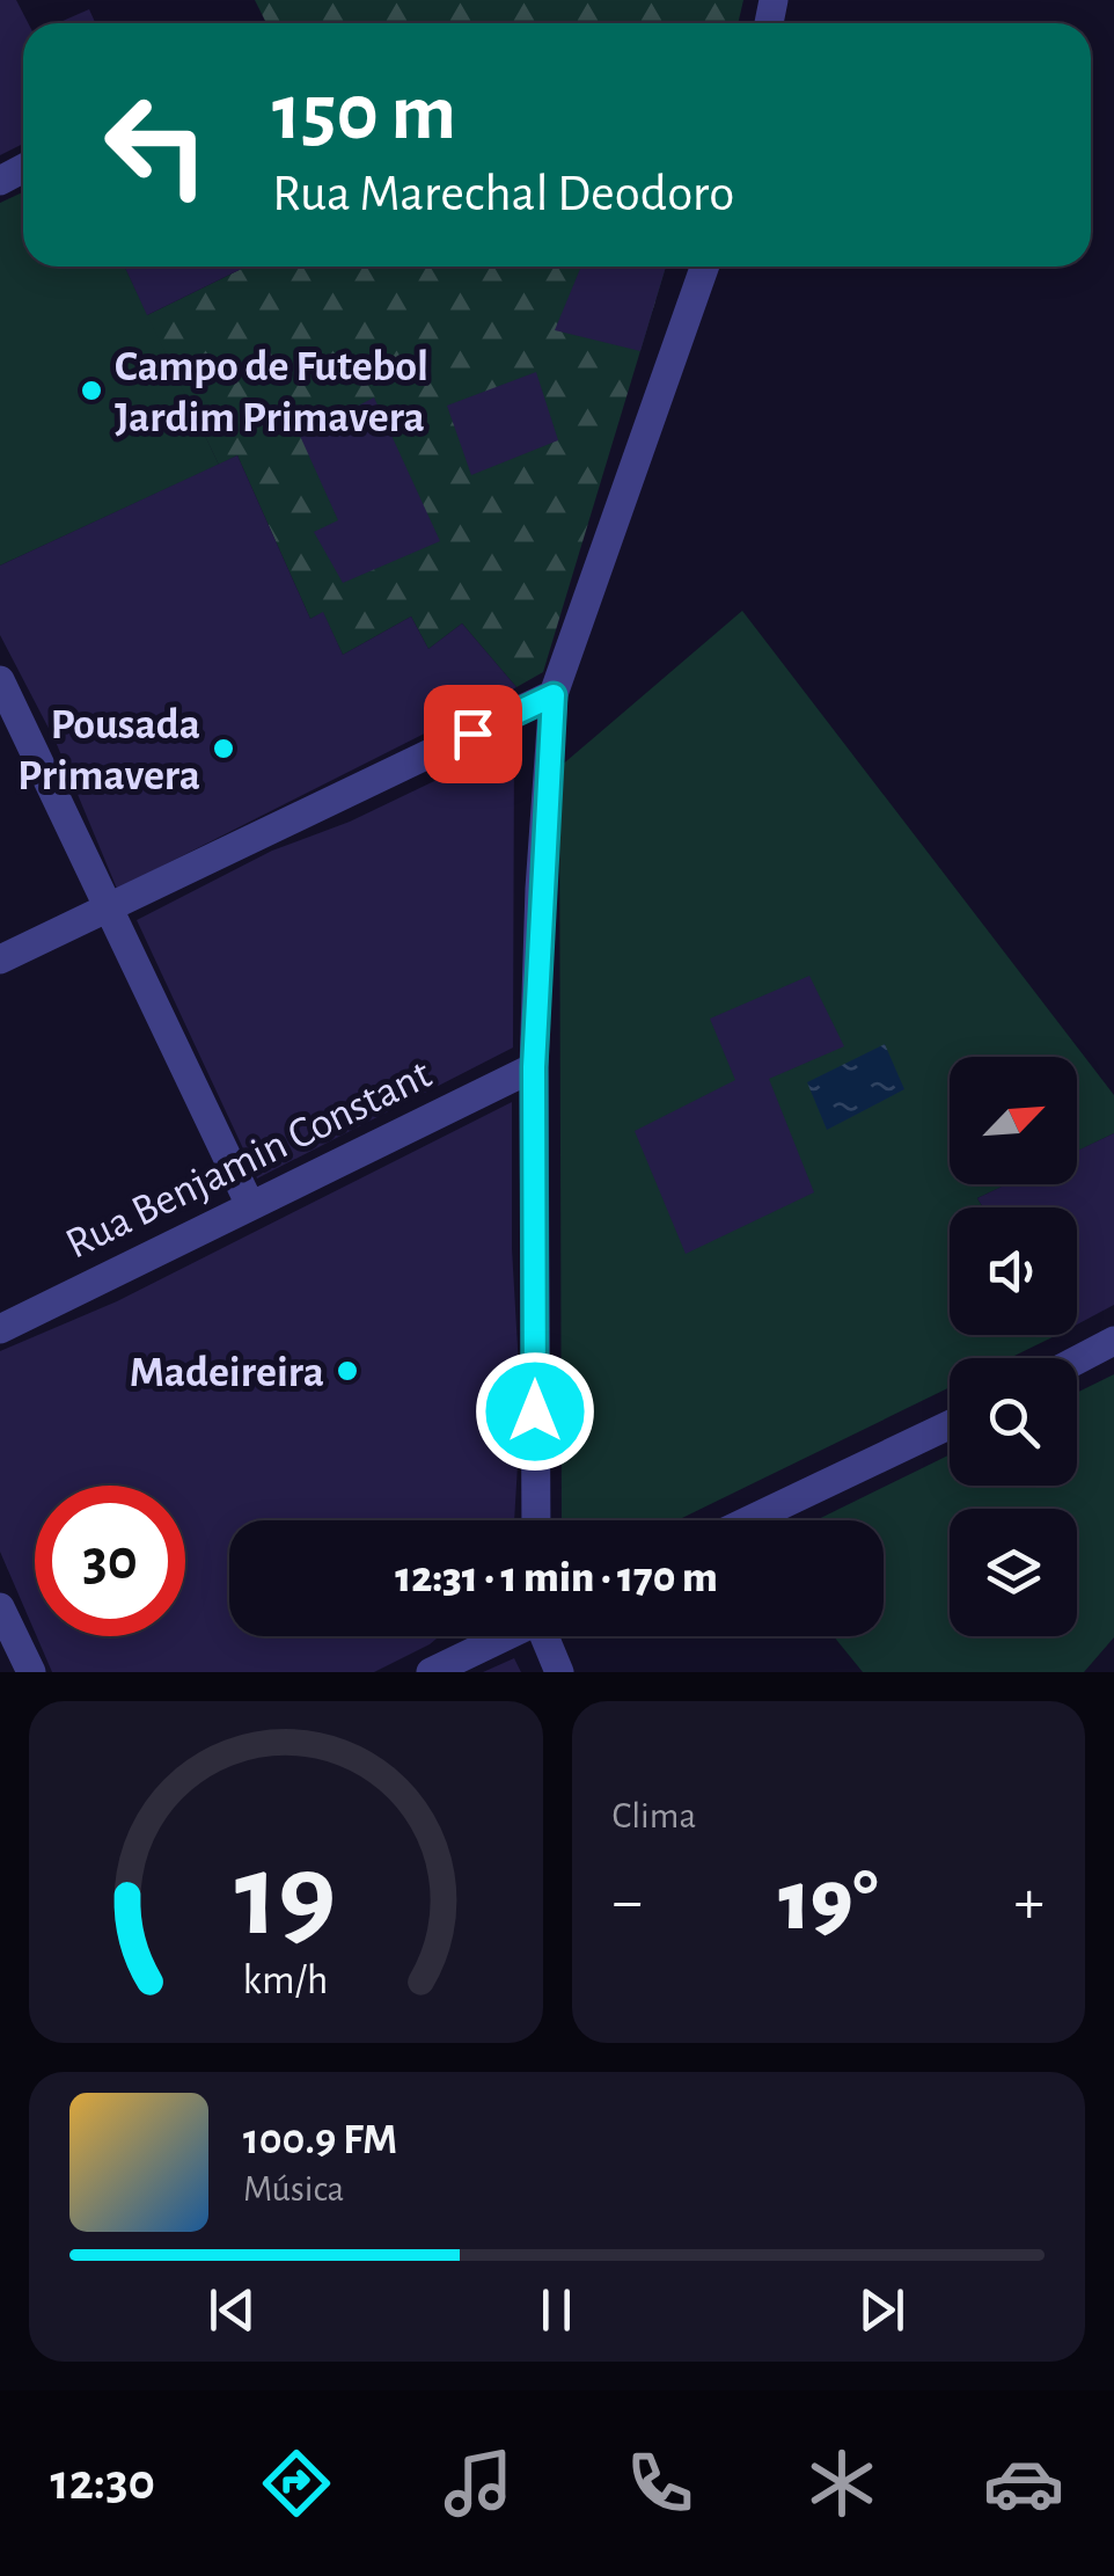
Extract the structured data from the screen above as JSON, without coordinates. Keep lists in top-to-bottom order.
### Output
{
  "streets": {
    "street": ["Rua Benjamin Constant"]
  },
  "places": ["Campo de Futebol Jardim Primavera", "Pousada Primavera", "Madeireira"],
  "north": "top right",
  "page": {
    "turn": ["150 m", "Rua Marechal Deodoro"],
    "limit": "30",
    "trip": "12:31 · 1 min · 170 m",
    "tile": "Clima",
    "heat": ["−", "19°", "+"],
    "song": ["100.9 FM", "Música"],
    "tabs": "12:30",
    "gauge": ["19", "km/h"]
  }
}
